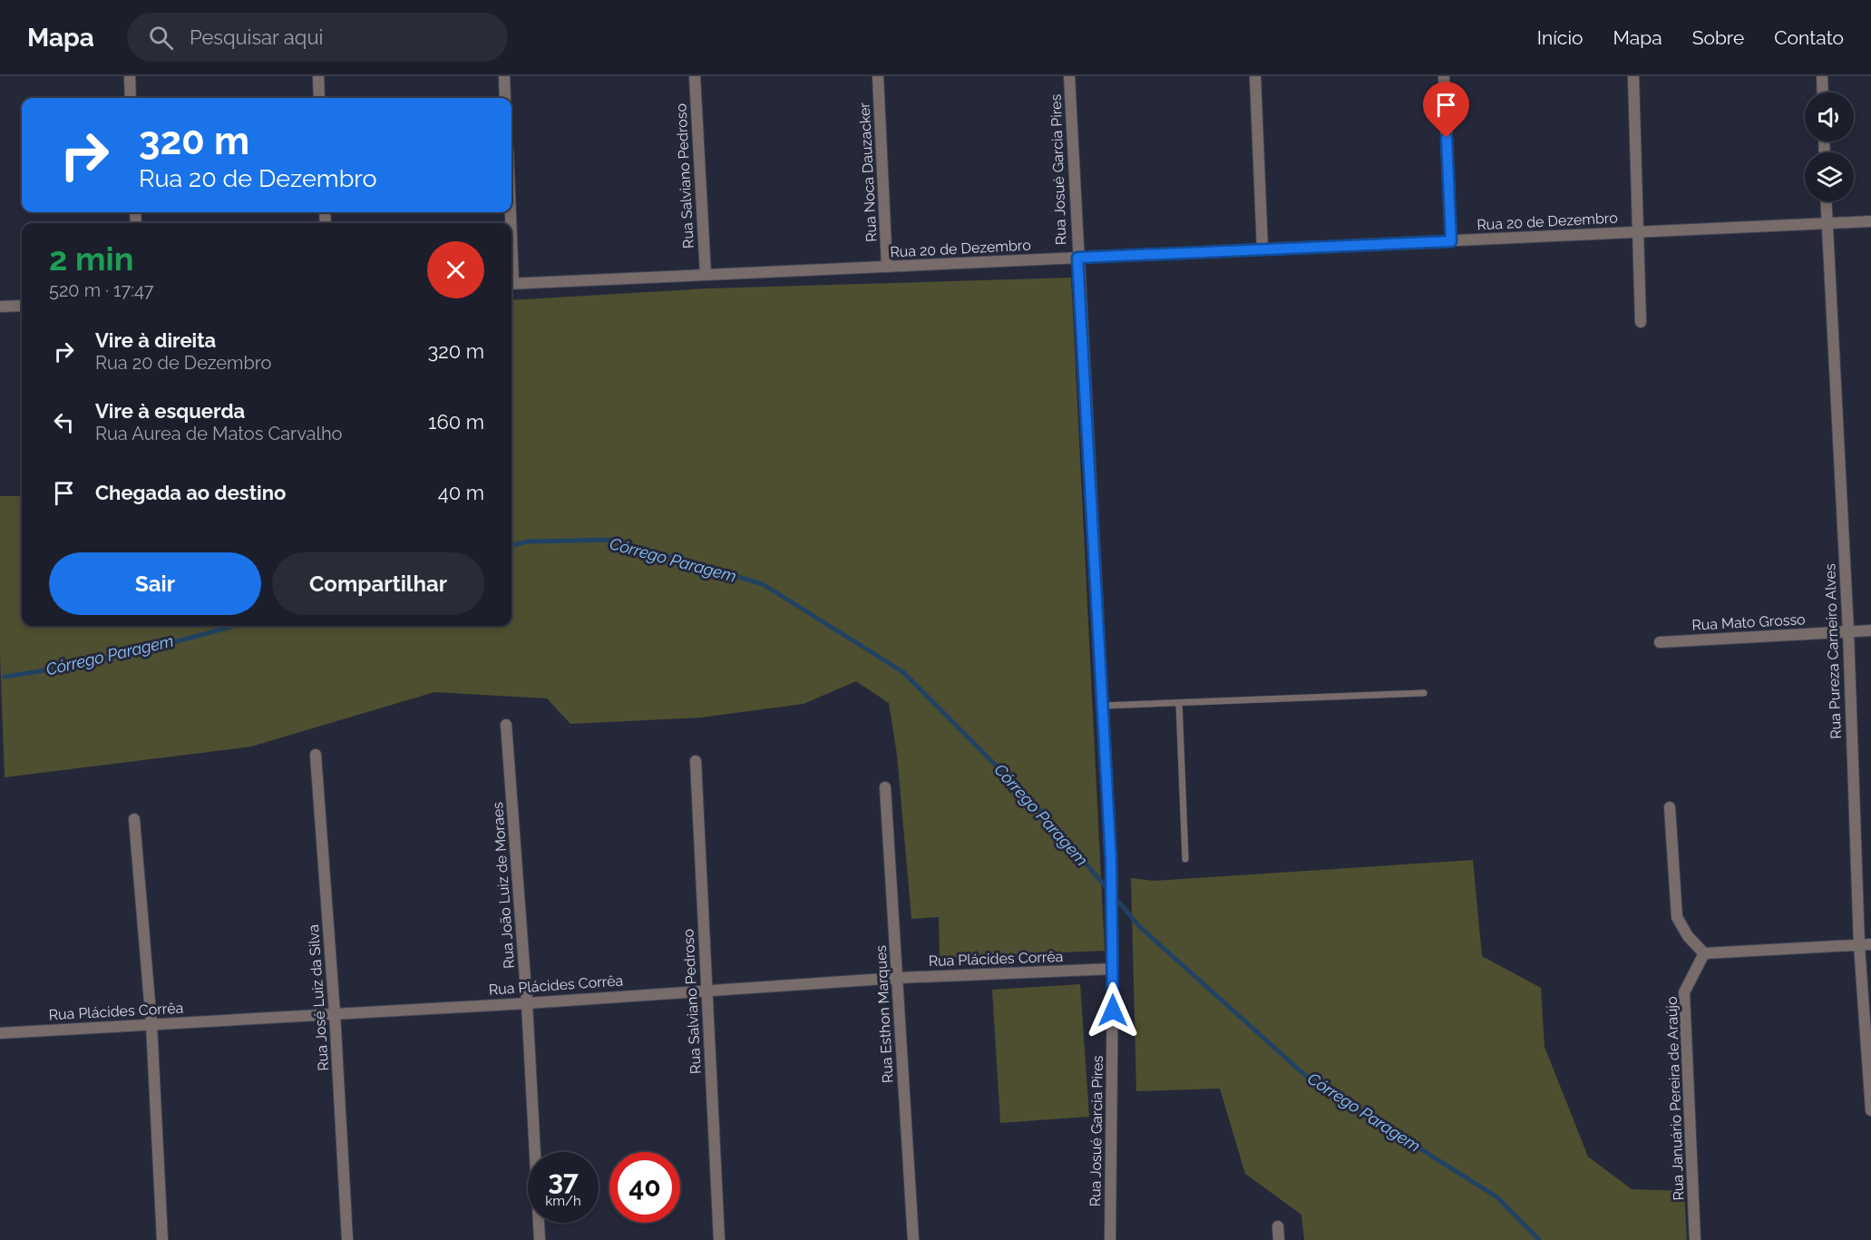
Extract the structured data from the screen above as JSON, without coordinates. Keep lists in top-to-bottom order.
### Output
{
  "streets": {
    "street": [
      "Rua Josué Garcia Pires",
      "Rua Noca Dauzacker",
      "Rua Salviano Pedroso",
      "Rua 20 de Dezembro",
      "Rua Mato Grosso",
      "Rua Pureza Carneiro Alves",
      "Rua João Luiz de Moraes",
      "Rua Plácides Corrêa",
      "Rua José Luiz da Silva",
      "Rua Esthon Marques",
      "Rua Januário Pereira de Araújo"
    ]
  },
  "crossings": [
    ["Rua Josué Garcia Pires", "Rua 20 de Dezembro"],
    ["Rua Josué Garcia Pires", "Rua Plácides Corrêa"],
    ["Rua Noca Dauzacker", "Rua 20 de Dezembro"],
    ["Rua Salviano Pedroso", "Rua 20 de Dezembro"],
    ["Rua Salviano Pedroso", "Rua Plácides Corrêa"],
    ["Rua 20 de Dezembro", "Rua Pureza Carneiro Alves"],
    ["Rua Mato Grosso", "Rua Pureza Carneiro Alves"],
    ["Rua João Luiz de Moraes", "Rua Plácides Corrêa"],
    ["Rua Plácides Corrêa", "Rua José Luiz da Silva"],
    ["Rua Plácides Corrêa", "Rua Esthon Marques"]
  ],
  "water": ["Córrego Paragem"],
  "page": {
    "header": "Mapa",
    "search": "Pesquisar aqui",
    "nav": [
      "Início",
      "Mapa",
      "Sobre",
      "Contato"
    ],
    "turn": ["320 m", "Rua 20 de Dezembro"],
    "heading": ["2 min", "520 m · 17:47"],
    "list": [
      {
        "name": "Vire à direita",
        "note": "Rua 20 de Dezembro",
        "value": "320 m"
      },
      {
        "name": "Vire à esquerda",
        "note": "Rua Aurea de Matos Carvalho",
        "value": "160 m"
      },
      {
        "name": "Chegada ao destino",
        "value": "40 m"
      }
    ],
    "buttons": ["Sair", "Compartilhar"],
    "speed": "37 km/h",
    "limit": "40"
  }
}
